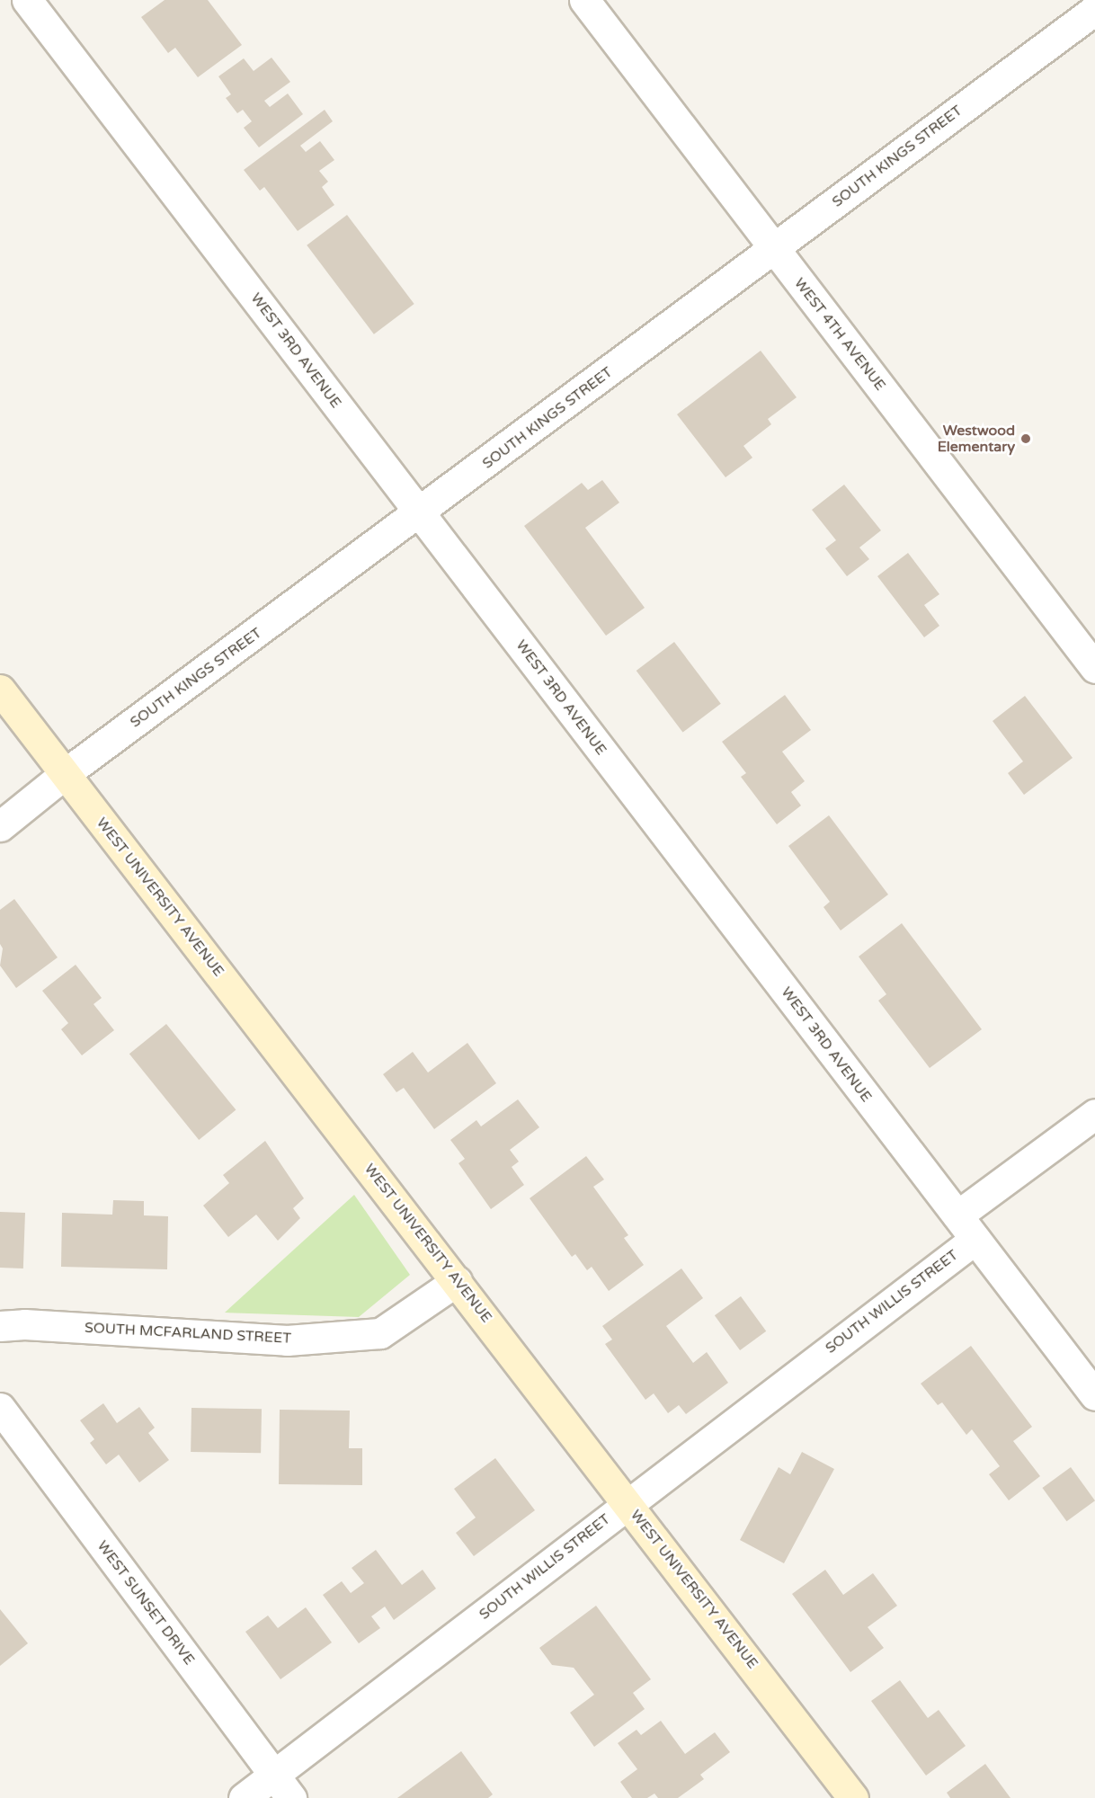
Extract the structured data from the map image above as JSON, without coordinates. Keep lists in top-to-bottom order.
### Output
{
  "streets": {
    "street": [
      "SOUTH KINGS STREET",
      "WEST 4TH AVENUE",
      "WEST 3RD AVENUE",
      "WEST UNIVERSITY AVENUE",
      "SOUTH WILLIS STREET",
      "SOUTH MCFARLAND STREET",
      "WEST SUNSET DRIVE"
    ]
  },
  "crossings": [
    ["SOUTH KINGS STREET", "WEST 4TH AVENUE"],
    ["SOUTH KINGS STREET", "WEST 3RD AVENUE"],
    ["SOUTH KINGS STREET", "WEST UNIVERSITY AVENUE"],
    ["WEST 3RD AVENUE", "SOUTH WILLIS STREET"],
    ["WEST UNIVERSITY AVENUE", "SOUTH WILLIS STREET"],
    ["WEST UNIVERSITY AVENUE", "SOUTH MCFARLAND STREET"],
    ["SOUTH WILLIS STREET", "WEST SUNSET DRIVE"]
  ],
  "places": ["Westwood Elementary"]
}
